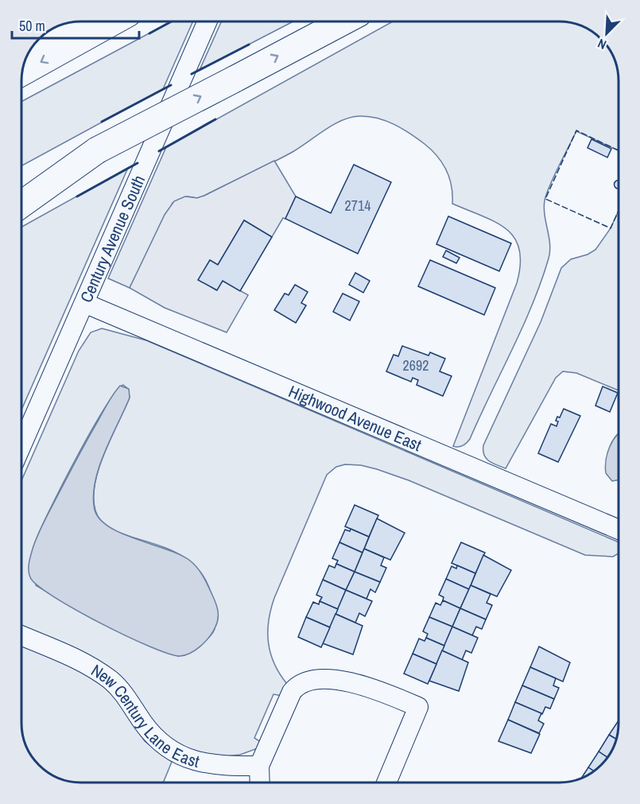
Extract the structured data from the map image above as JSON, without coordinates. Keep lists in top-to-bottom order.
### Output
{
  "streets": {
    "street": ["Century Avenue South", "Highwood Avenue East", "New Century Lane East"]
  },
  "crossings": [
    ["Century Avenue South", "Highwood Avenue East"]
  ],
  "house_numbers": ["2714", "2692"],
  "scale_bar": "50 m",
  "north": "bottom left"
}
